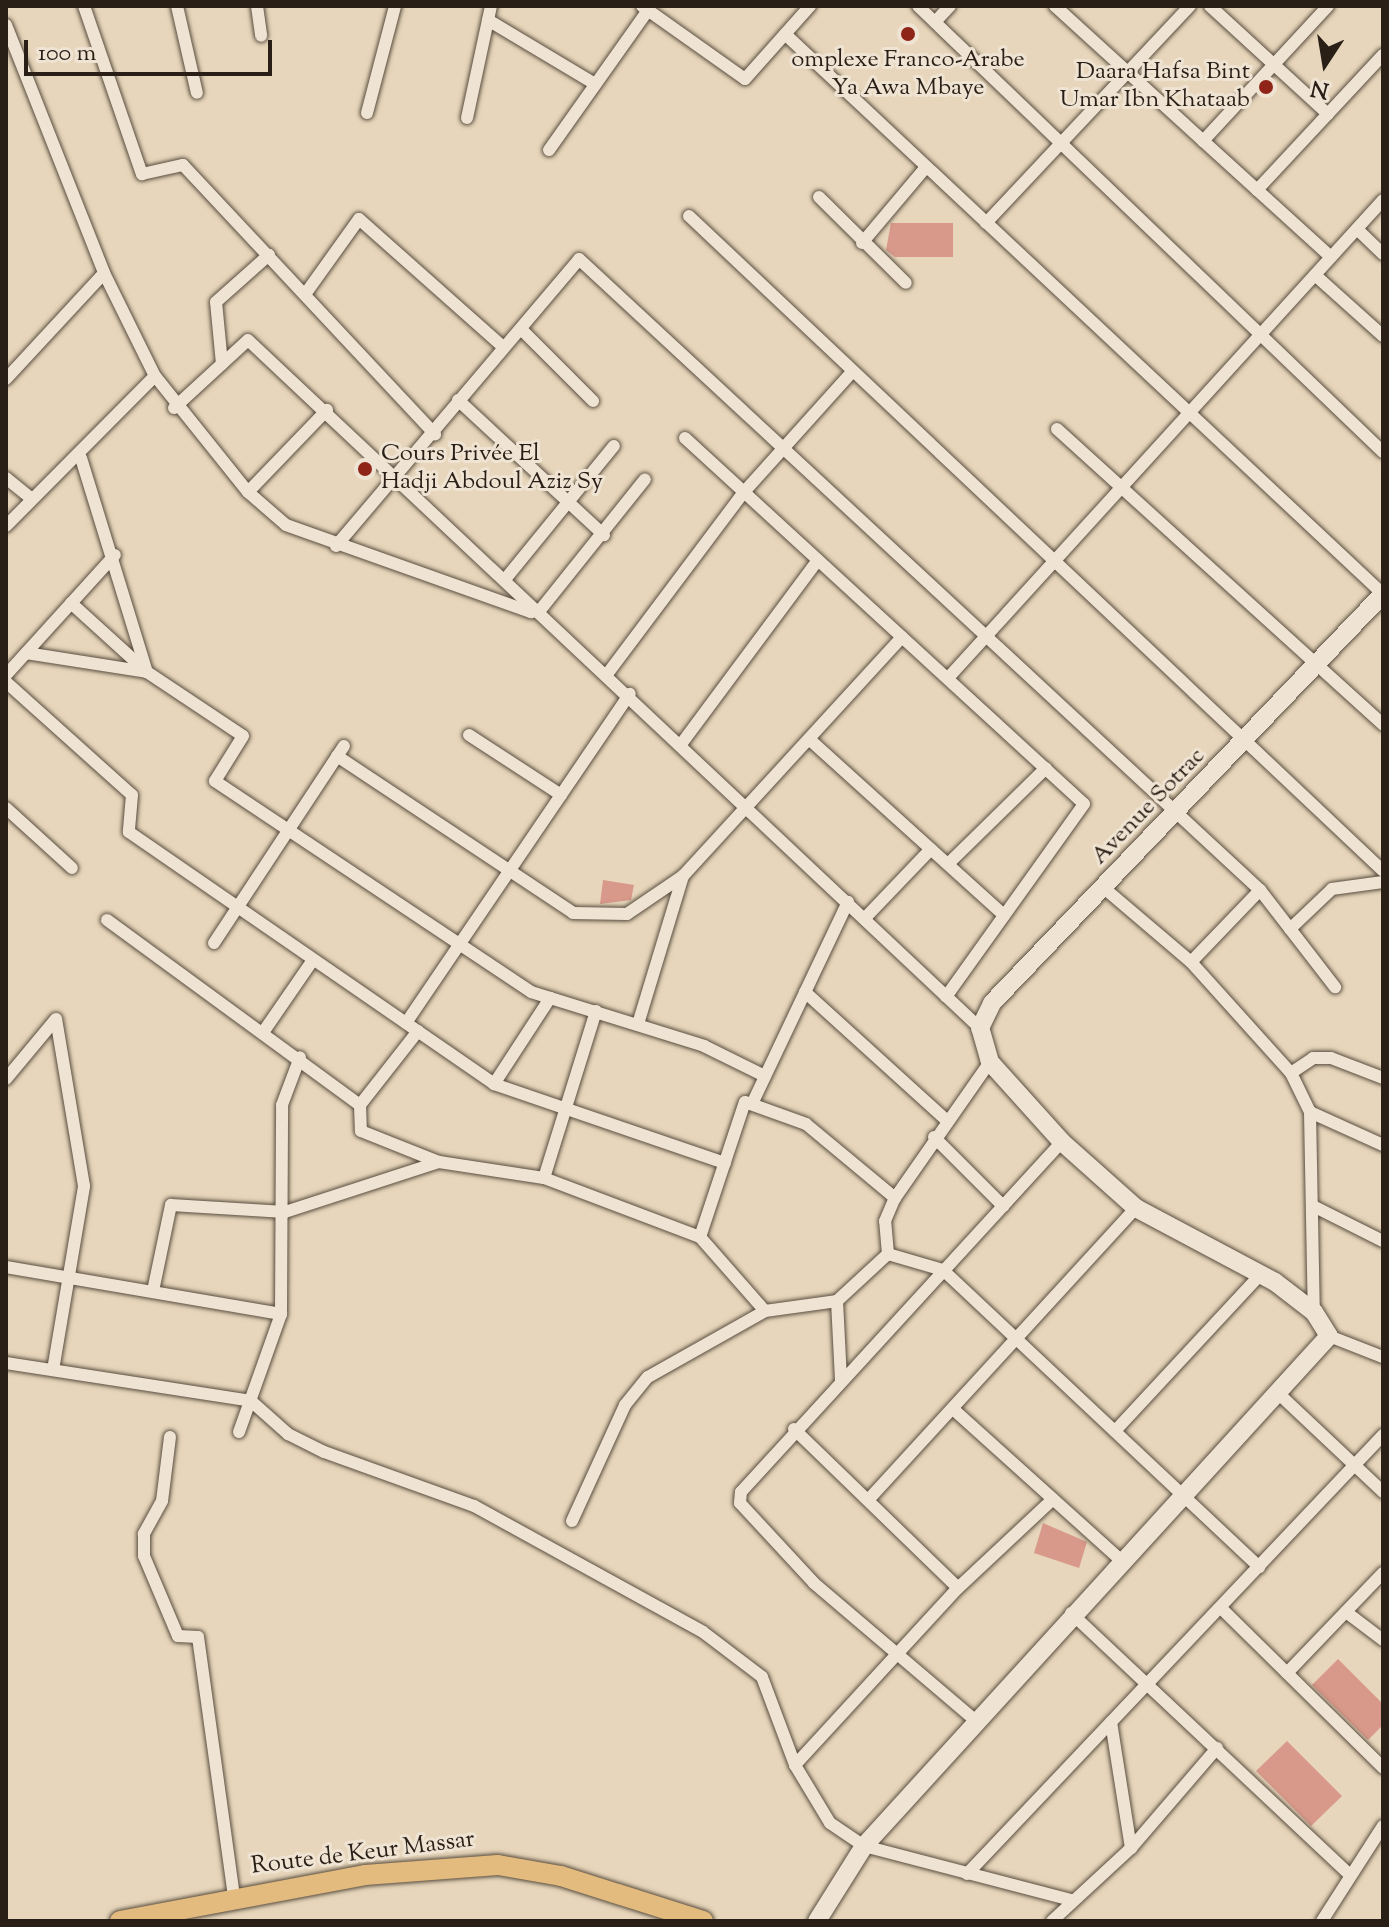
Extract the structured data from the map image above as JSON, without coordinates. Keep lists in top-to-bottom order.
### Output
{
  "streets": {
    "main road": ["Route de Keur Massar"],
    "street": ["Avenue Sotrac"]
  },
  "places": ["omplexe Franco-Arabe Ya Awa Mbaye", "Daara Hafsa Bint Umar Ibn Khataab", "Cours Privée El Hadji Abdoul Aziz Sy"],
  "scale_bar": "100 m",
  "north": "bottom"
}
